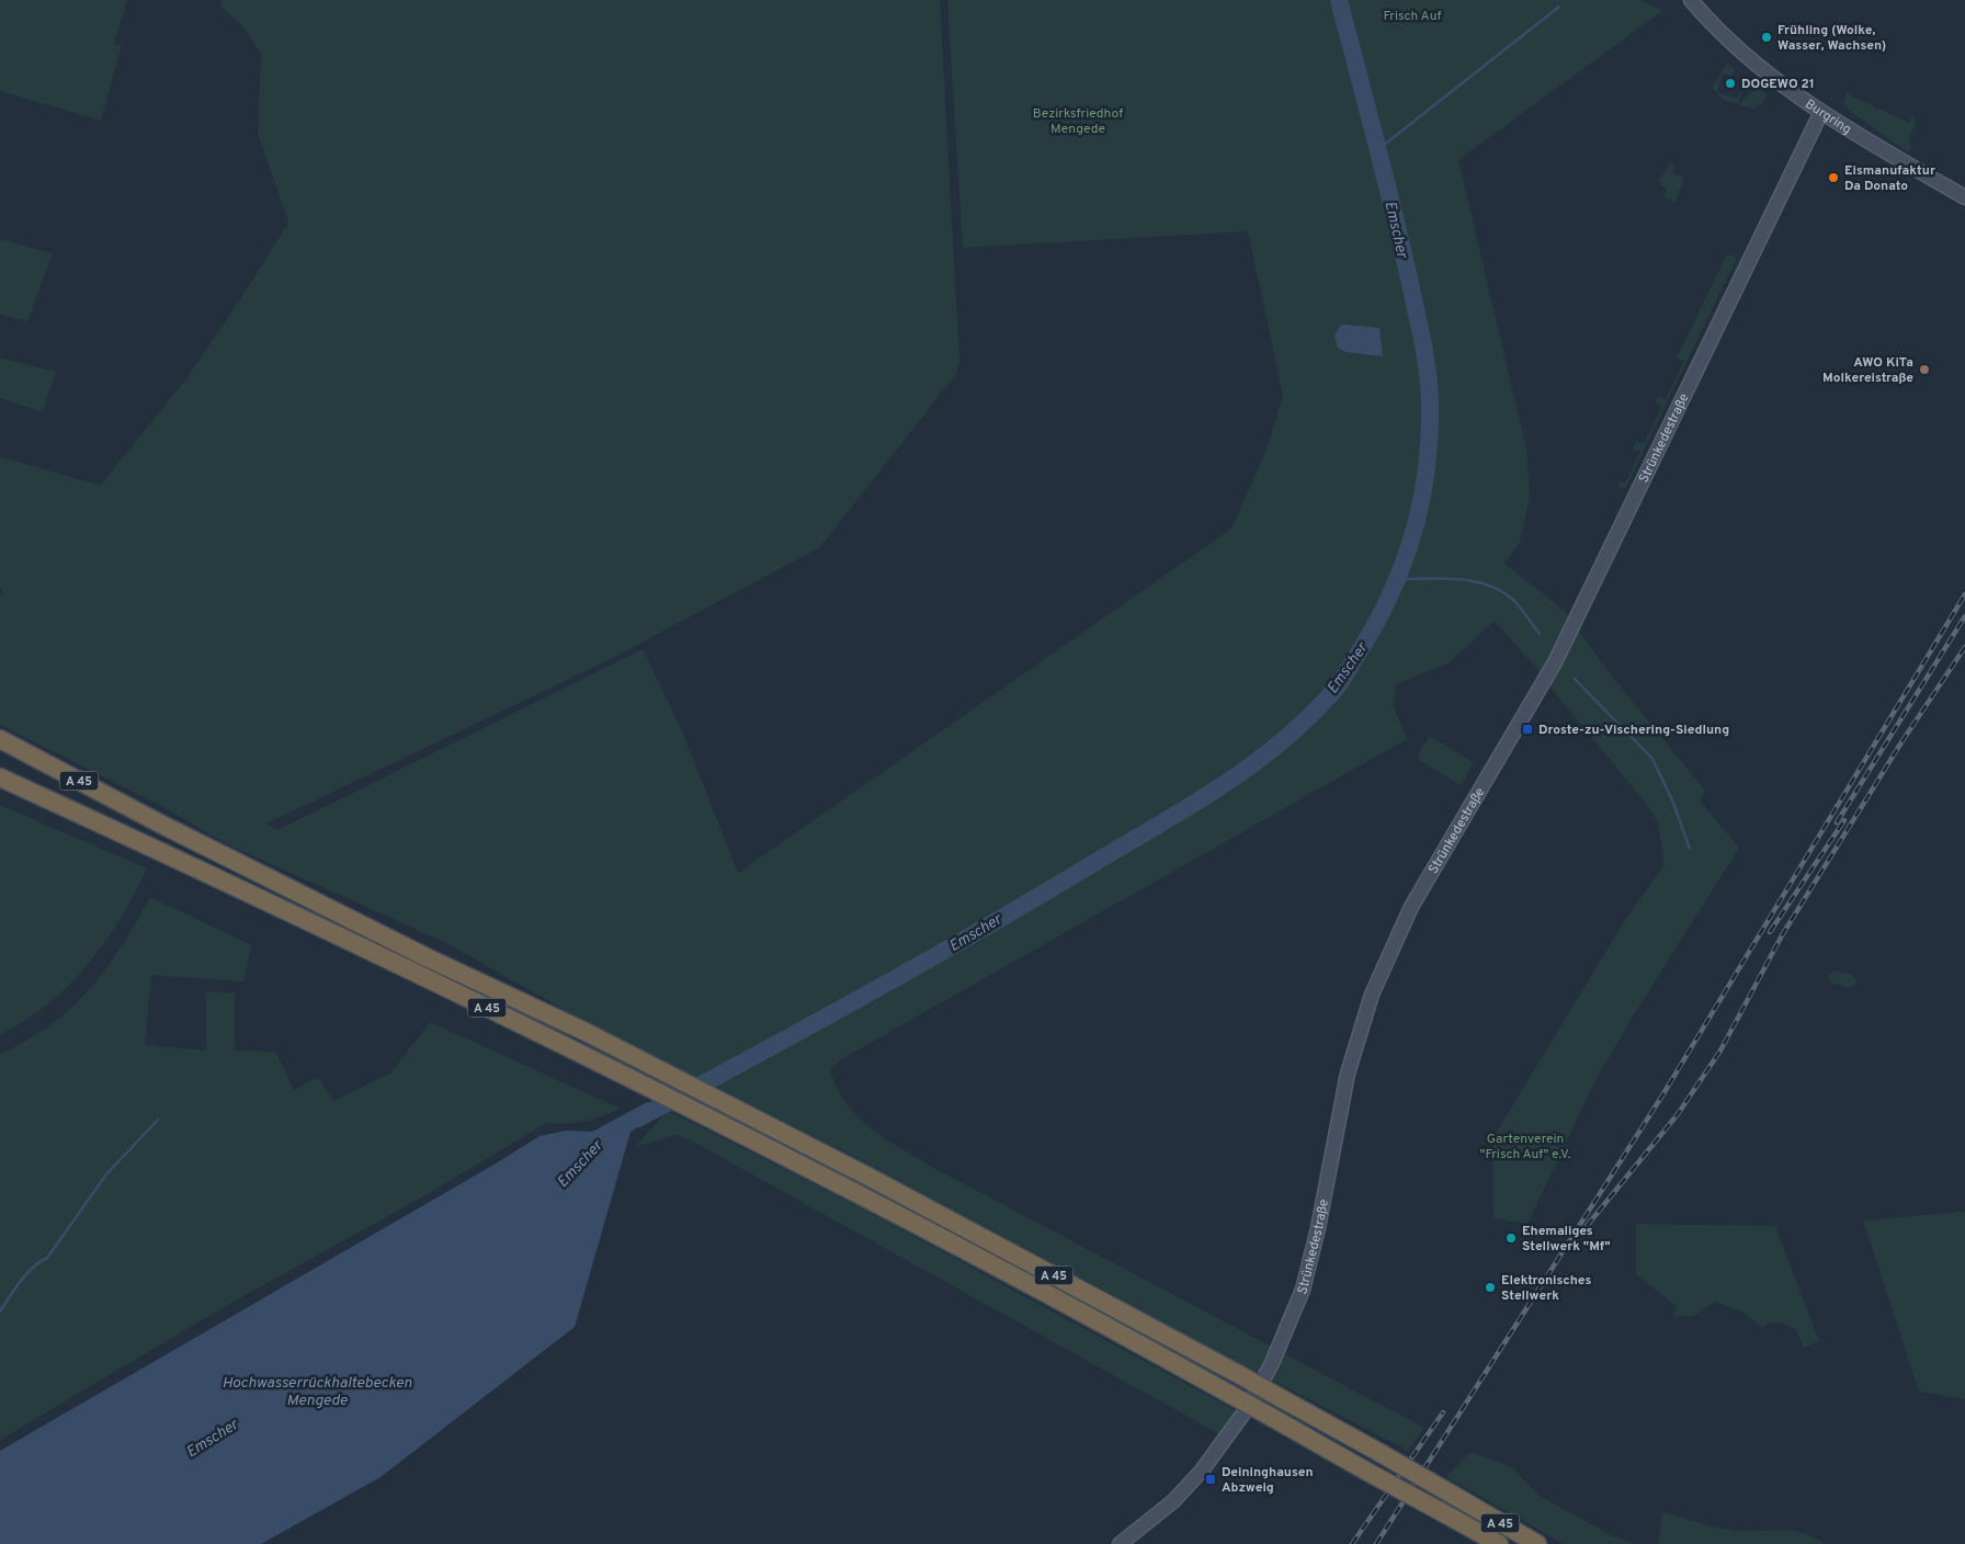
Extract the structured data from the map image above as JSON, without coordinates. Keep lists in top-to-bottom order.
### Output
{
  "streets": {
    "highway": ["A 45"],
    "main road": ["Burgring", "Strünkedestraße"]
  },
  "crossings": [
    ["Burgring", "Strünkedestraße"]
  ],
  "water": ["Emscher", "Hochwasserrückhaltebecken Mengede"],
  "parks": ["Frisch Auf", "Bezirksfriedhof Mengede", "Gartenverein \"Frisch Auf\" e.V."],
  "places": {
    "other": [
      "Frühling (Wolke, Wasser, Wachsen)",
      "DOGEWO 21",
      "Eismanufaktur Da Donato",
      "AWO KiTa Molkereistraße",
      "Ehemaliges Stellwerk \"Mf\"",
      "Elektronisches Stellwerk"
    ],
    "transit": ["Droste-zu-Vischering-Siedlung", "Deininghausen Abzweig"]
  }
}
